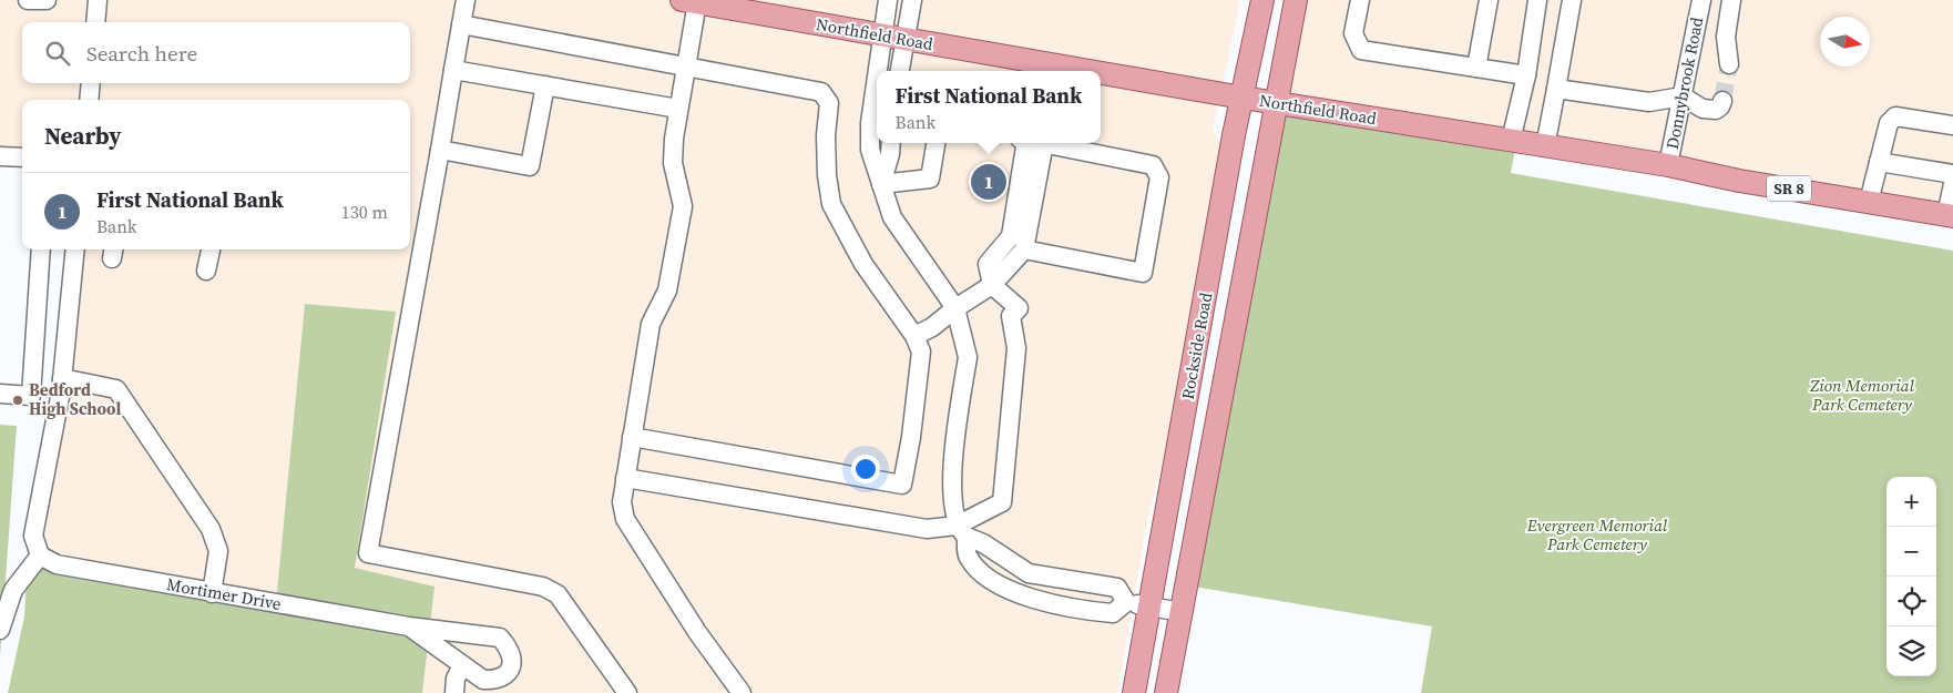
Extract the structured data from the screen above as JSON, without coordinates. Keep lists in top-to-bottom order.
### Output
{
  "streets": {
    "main road": ["Northfield Road", "SR 8", "Rockside Road"],
    "street": ["Donnybrook Road", "Mortimer Drive"]
  },
  "crossings": [
    ["Northfield Road", "Donnybrook Road"],
    ["Northfield Road", "Rockside Road"]
  ],
  "parks": ["Zion Memorial Park Cemetery", "Evergreen Memorial Park Cemetery"],
  "places": ["Bedford High School"],
  "north": "right",
  "page": {
    "search": "Search here",
    "popup": ["First National Bank", "Bank"],
    "heading": "Nearby",
    "pins": "1",
    "list": [
      {
        "mark": "1",
        "name": "First National Bank",
        "note": "Bank",
        "value": "130 m"
      }
    ],
    "map_buttons": ["+", "−"]
  }
}
